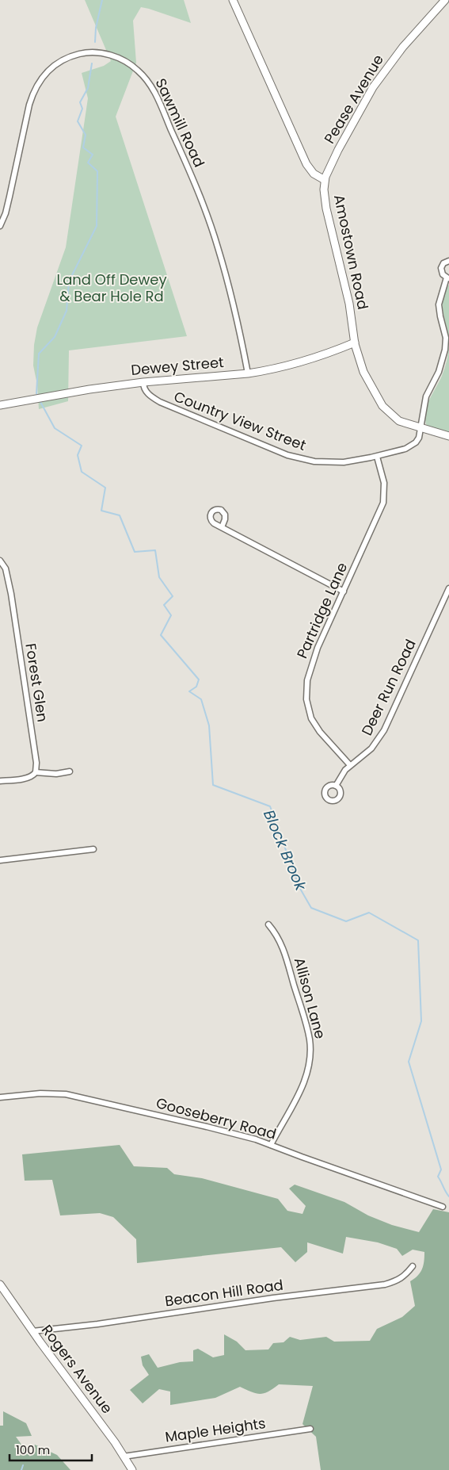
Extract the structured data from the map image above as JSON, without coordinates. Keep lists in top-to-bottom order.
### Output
{
  "streets": {
    "main road": [
      "Pease Avenue",
      "Amostown Road",
      "Dewey Street",
      "Rogers Avenue"
    ],
    "street": [
      "Sawmill Road",
      "Country View Street",
      "Partridge Lane",
      "Forest Glen",
      "Deer Run Road",
      "Allison Lane",
      "Gooseberry Road",
      "Beacon Hill Road",
      "Maple Heights"
    ]
  },
  "crossings": [
    ["Pease Avenue", "Amostown Road"],
    ["Sawmill Road", "Dewey Street"],
    ["Amostown Road", "Dewey Street"],
    ["Amostown Road", "Country View Street"],
    ["Dewey Street", "Country View Street"],
    ["Country View Street", "Partridge Lane"],
    ["Partridge Lane", "Deer Run Road"],
    ["Allison Lane", "Gooseberry Road"],
    ["Beacon Hill Road", "Rogers Avenue"],
    ["Rogers Avenue", "Maple Heights"]
  ],
  "water": ["Block Brook"],
  "parks": ["Land Off Dewey & Bear Hole Rd"],
  "scale_bar": "100 m"
}
